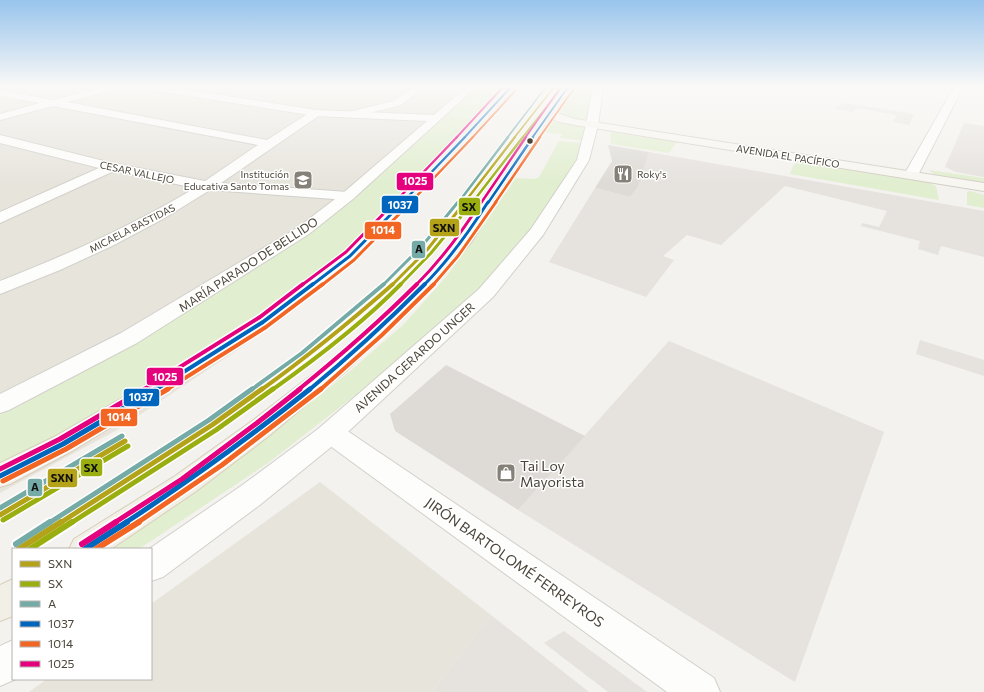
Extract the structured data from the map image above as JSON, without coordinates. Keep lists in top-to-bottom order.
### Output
{
  "streets": {
    "main road": ["AVENIDA EL PACÍFICO"],
    "street": [
      "CESAR VALLEJO",
      "MICAELA BASTIDAS",
      "MARÍA PARADO DE BELLIDO",
      "AVENIDA GERARDO UNGER",
      "JIRÓN BARTOLOMÉ FERREYROS"
    ]
  },
  "crossings": [
    ["AVENIDA EL PACÍFICO", "AVENIDA GERARDO UNGER"],
    ["CESAR VALLEJO", "MICAELA BASTIDAS"],
    ["CESAR VALLEJO", "MARÍA PARADO DE BELLIDO"],
    ["AVENIDA GERARDO UNGER", "JIRÓN BARTOLOMÉ FERREYROS"]
  ],
  "places": {
    "restaurant": ["Roky's"],
    "school or university": ["Institución Educativa Santo Tomas"],
    "shop": ["Tai Loy Mayorista"]
  },
  "lines": [
    "transit line SXN",
    "transit line SX",
    "transit line A",
    "transit line 1037",
    "transit line 1014",
    "transit line 1025"
  ],
  "legend": [
    "SXN",
    "SX",
    "A",
    "1037",
    "1014",
    "1025"
  ]
}
